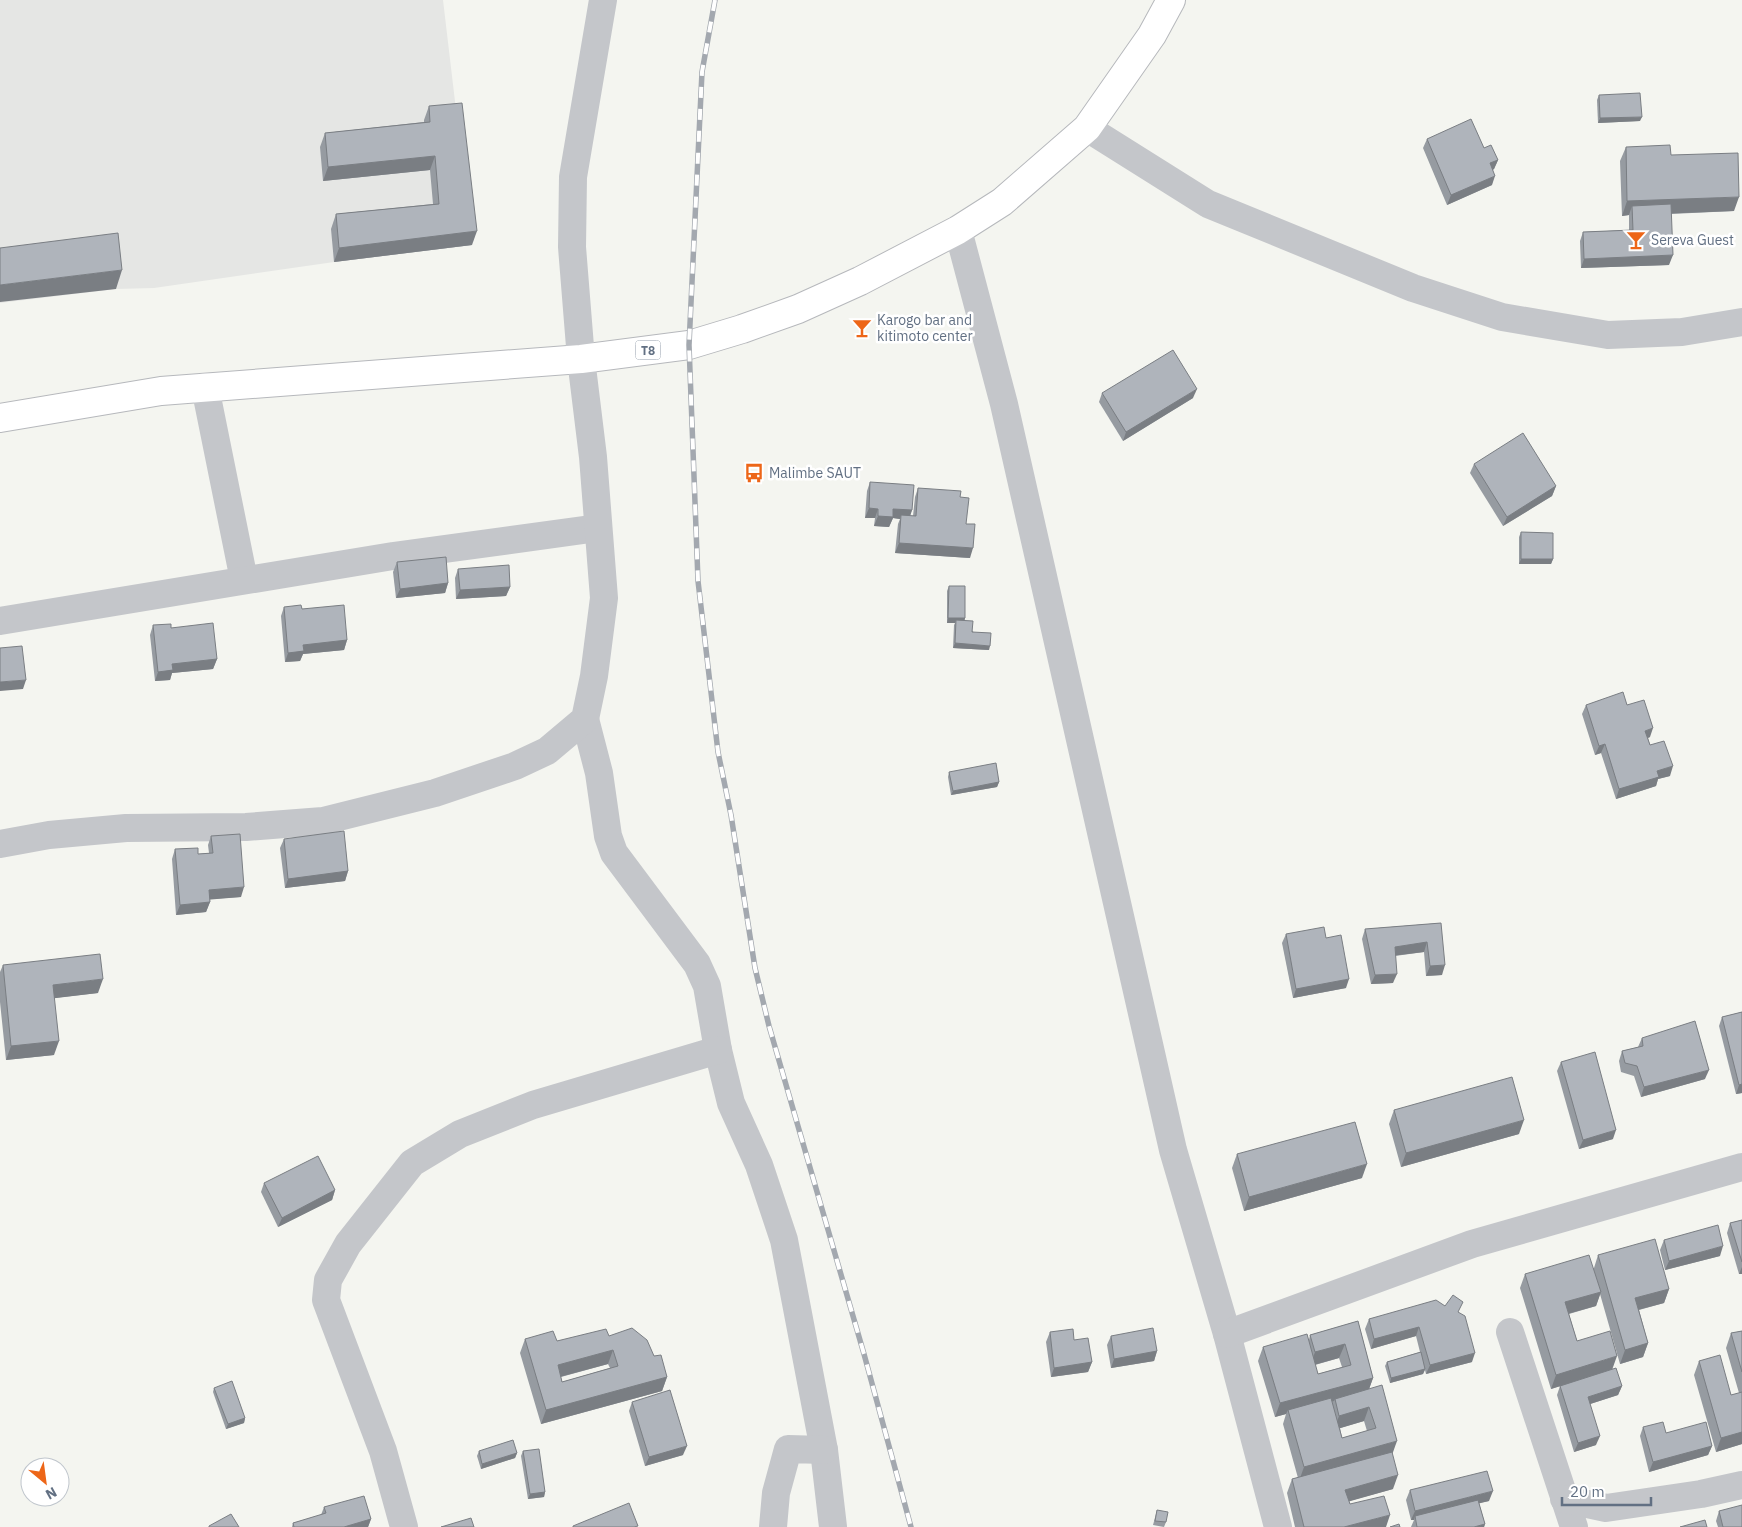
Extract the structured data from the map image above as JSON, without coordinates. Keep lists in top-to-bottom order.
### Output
{
  "streets": {
    "highway": ["T8"]
  },
  "places": {
    "bar": ["Sereva Guest", "Karogo bar and kitimoto center"],
    "bus stop": ["Malimbe SAUT"]
  },
  "scale_bar": "20 m",
  "north": "bottom right"
}
